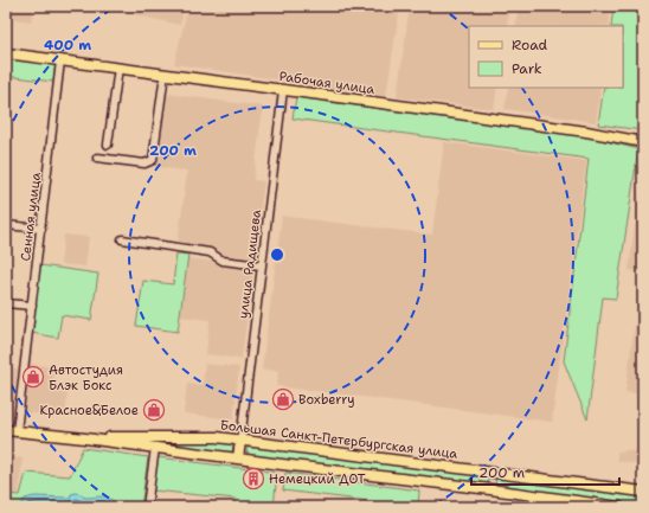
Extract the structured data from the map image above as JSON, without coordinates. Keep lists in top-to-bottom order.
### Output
{
  "streets": {
    "main road": ["Рабочая улица", "Большая Санкт-Петербургская улица"],
    "street": ["Сенная улица", "улица Радищева"]
  },
  "crossings": [
    ["Рабочая улица", "Сенная улица"],
    ["Рабочая улица", "улица Радищева"],
    ["Сенная улица", "Большая Санкт-Петербургская улица"],
    ["улица Радищева", "Большая Санкт-Петербургская улица"]
  ],
  "places": {
    "shop": ["Автостудия Блэк Бокс", "Boxberry", "Красное&Белое"],
    "building": ["Немецкий ДОТ"]
  },
  "legend": ["Road", "Park"],
  "scale_bar": "200 m",
  "rings": ["400 m", "200 m"]
}
